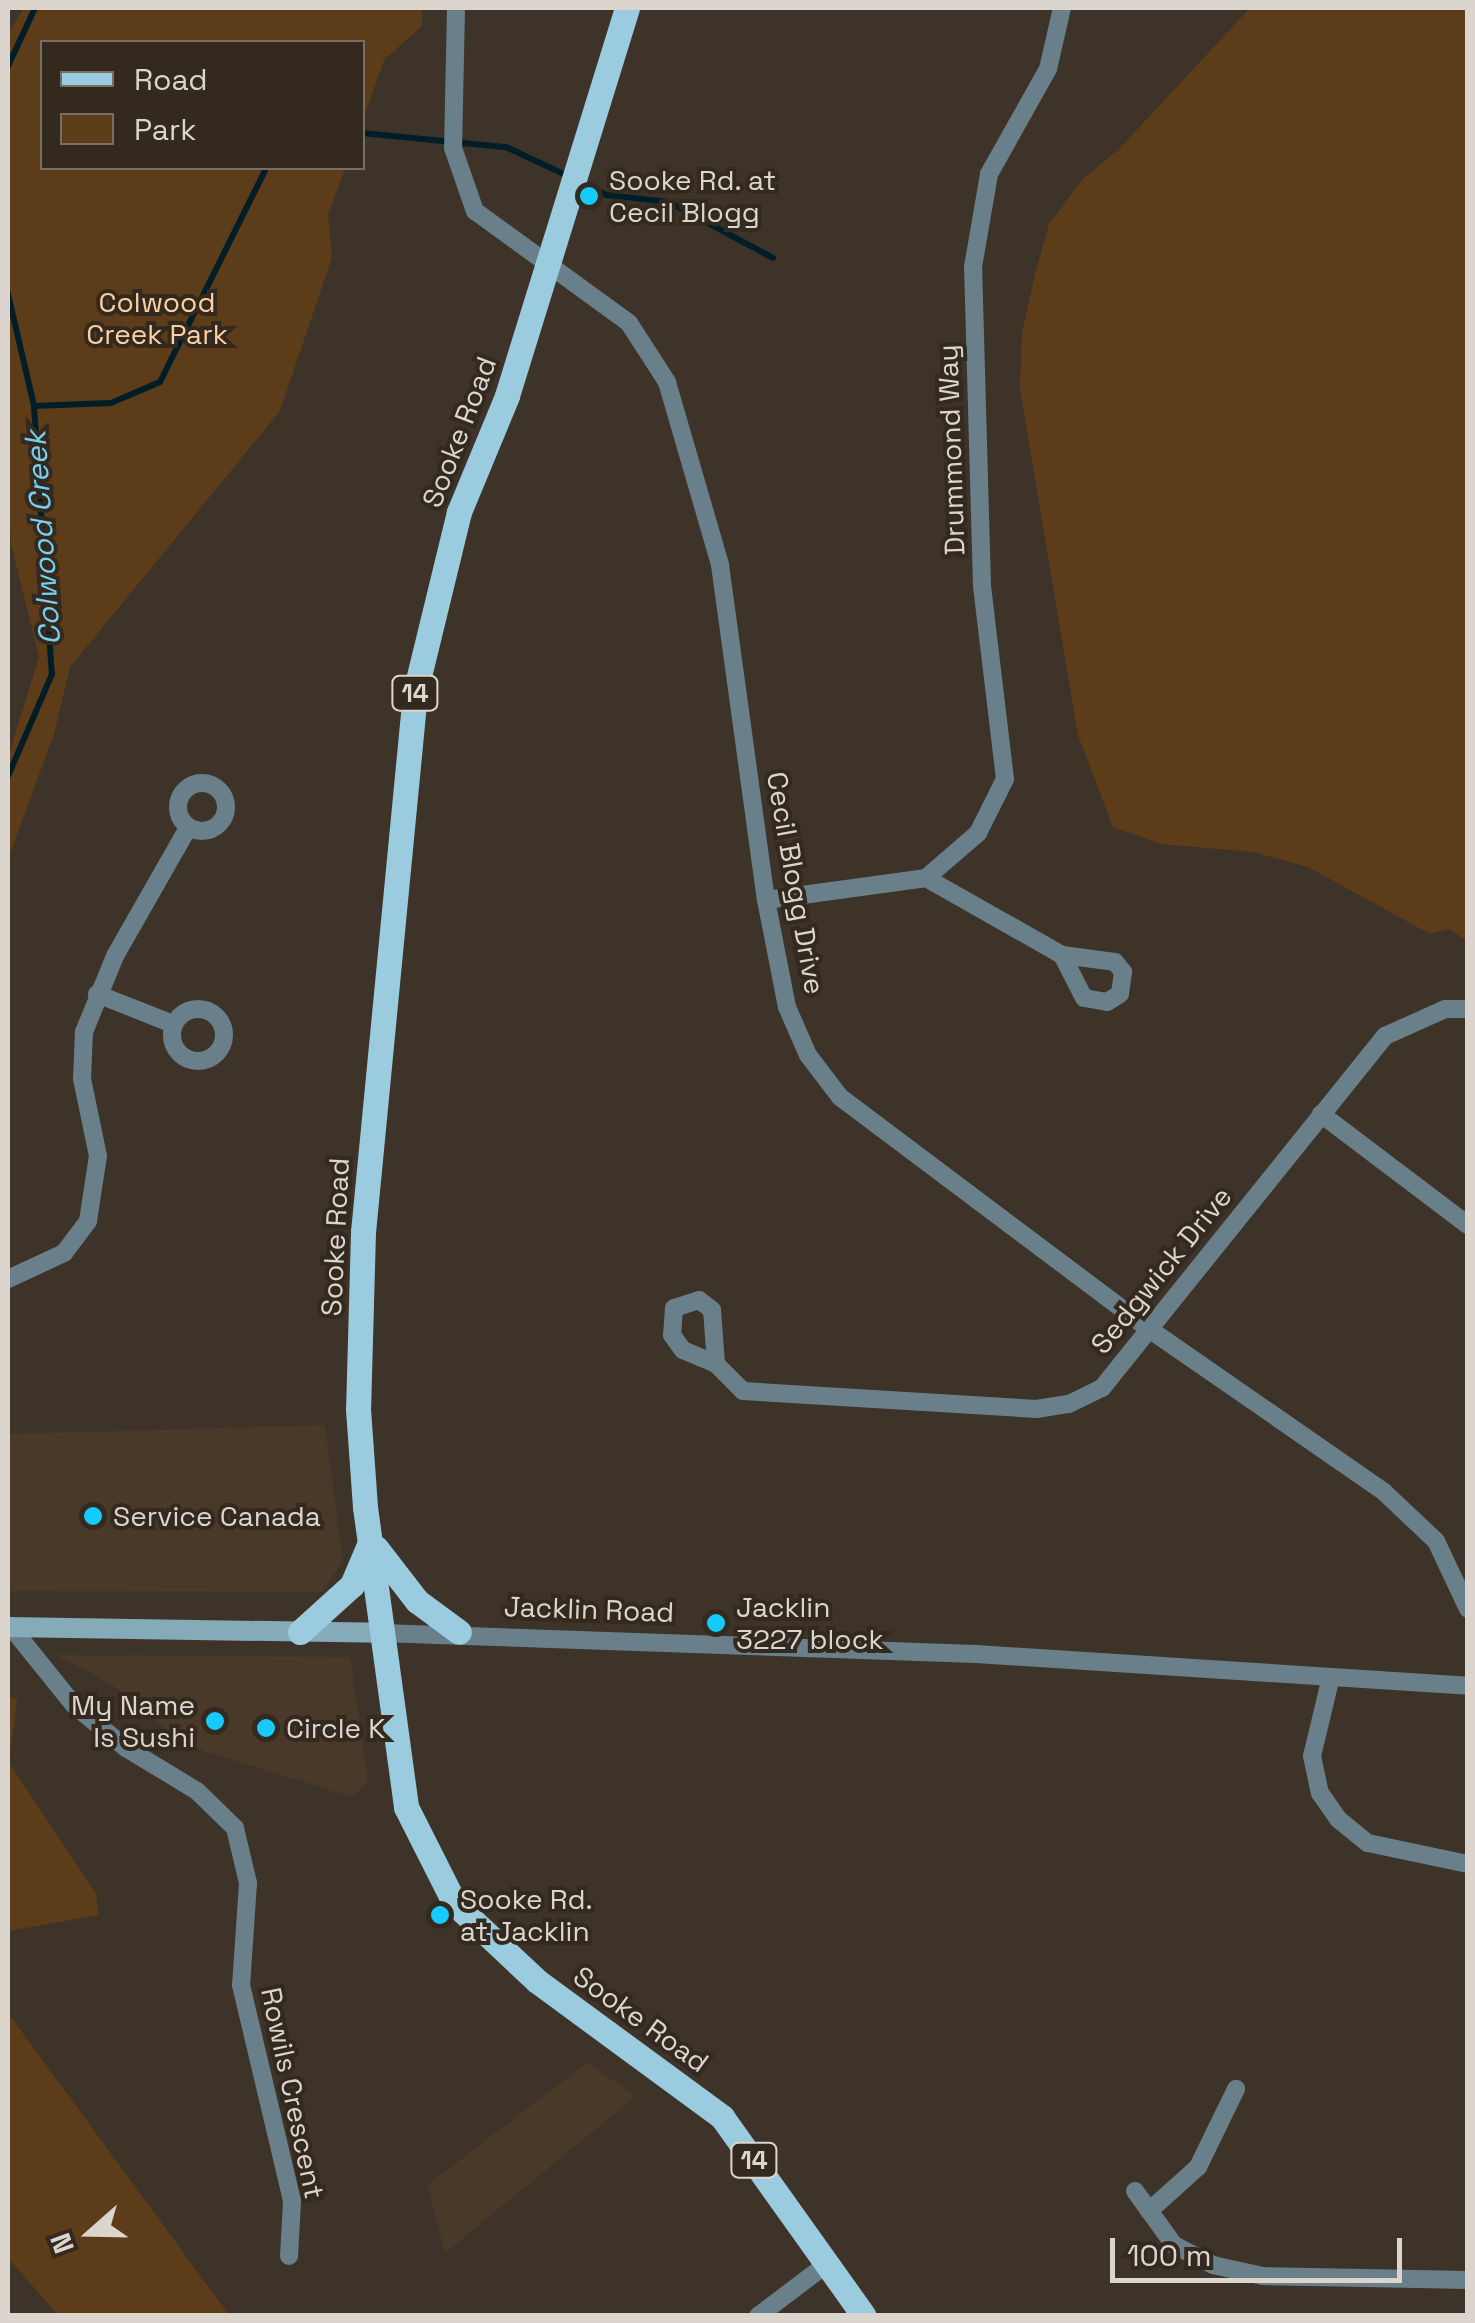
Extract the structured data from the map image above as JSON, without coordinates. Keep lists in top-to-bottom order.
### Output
{
  "streets": {
    "main road": ["Sooke Road", "14", "Jacklin Road"],
    "street": [
      "Drummond Way",
      "Cecil Blogg Drive",
      "Sedgwick Drive",
      "Rowils Crescent"
    ]
  },
  "crossings": [
    ["Sooke Road", "Cecil Blogg Drive"],
    ["Sooke Road", "Jacklin Road"],
    ["Cecil Blogg Drive", "Sedgwick Drive"],
    ["Jacklin Road", "Rowils Crescent"]
  ],
  "water": ["Colwood Creek"],
  "parks": ["Colwood Creek Park"],
  "places": [
    "Sooke Rd. at Cecil Blogg",
    "Service Canada",
    "Jacklin 3227 block",
    "My Name Is Sushi",
    "Circle K",
    "Sooke Rd. at Jacklin"
  ],
  "legend": ["Road", "Park"],
  "scale_bar": "100 m",
  "north": "left"
}
